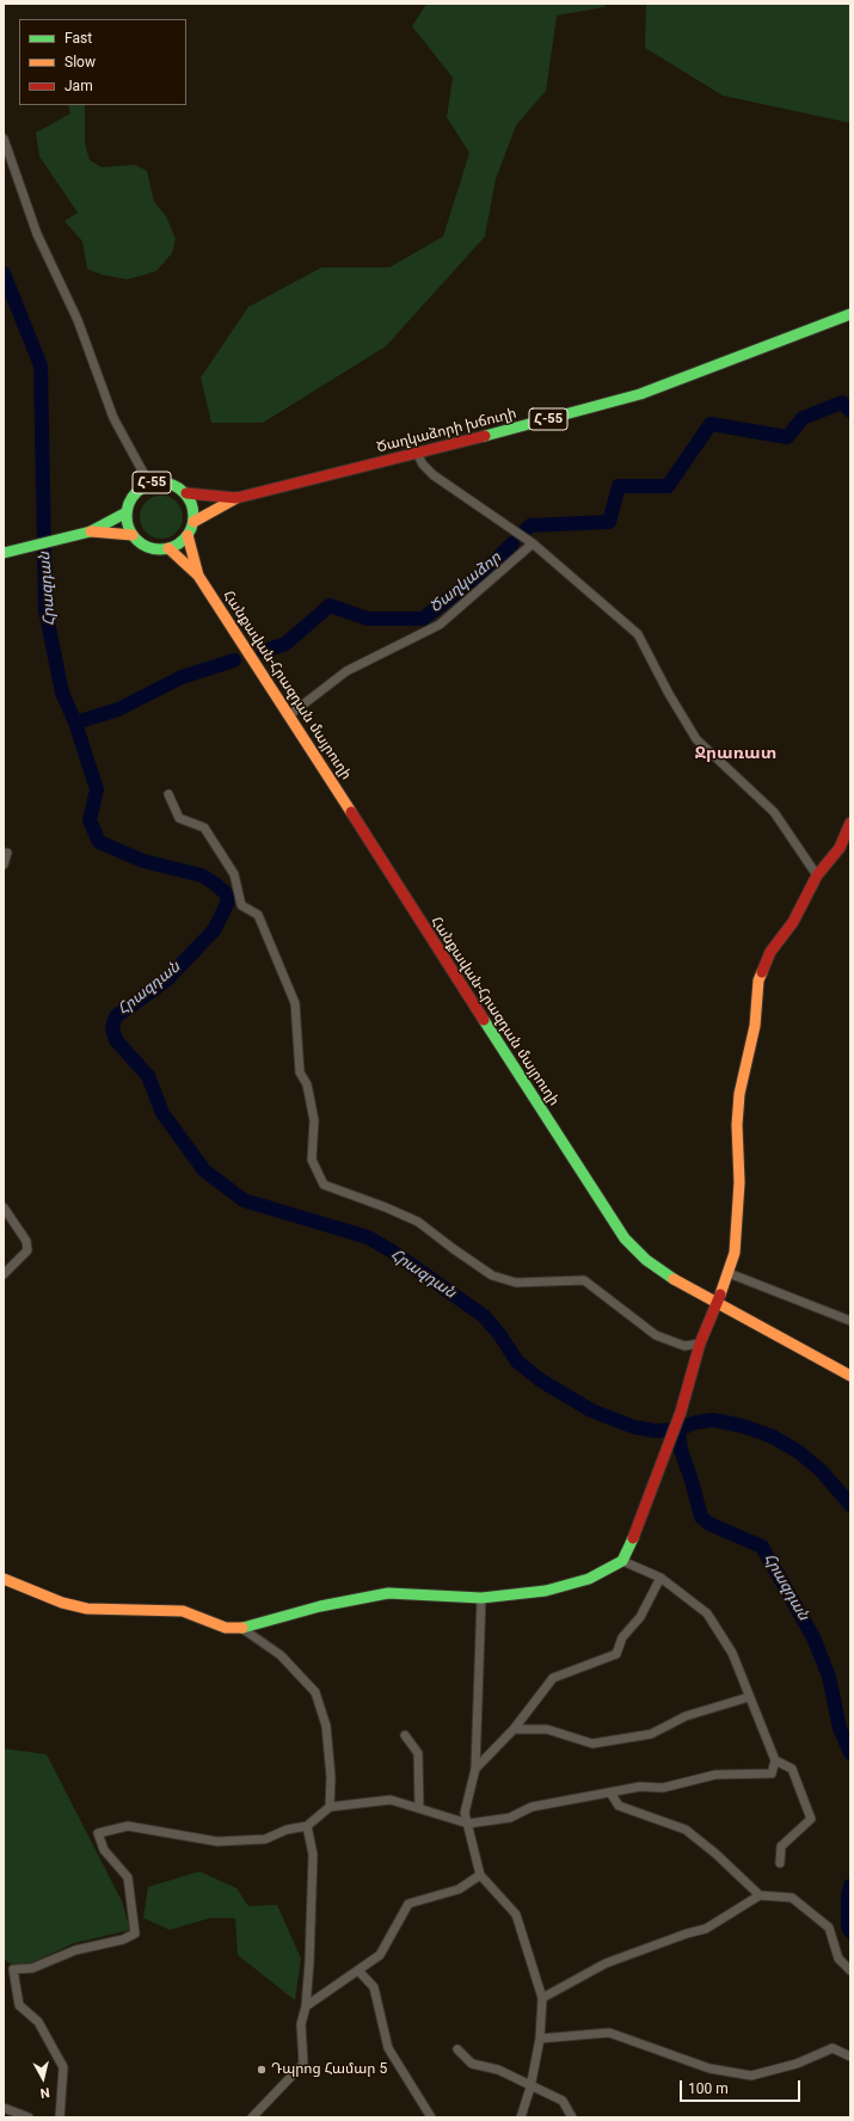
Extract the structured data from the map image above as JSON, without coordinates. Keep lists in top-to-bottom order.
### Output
{
  "streets": {
    "main road": ["Հ-55", "Ծաղկաձորի խճուղի", "Հանքավան-Հրազդան մայրուղի"]
  },
  "crossings": [
    ["Հ-55", "Ծաղկաձորի խճուղի"],
    ["Հ-55", "Հանքավան-Հրազդան մայրուղի"],
    ["Ծաղկաձորի խճուղի", "Հանքավան-Հրազդան մայրուղի"]
  ],
  "districts": ["Ջրառատ"],
  "water": ["Ծաղկաձոր", "Հրազդան"],
  "places": ["Դպրոց Համար 5"],
  "legend": ["Fast", "Slow", "Jam"],
  "scale_bar": "100 m",
  "north": "bottom"
}
